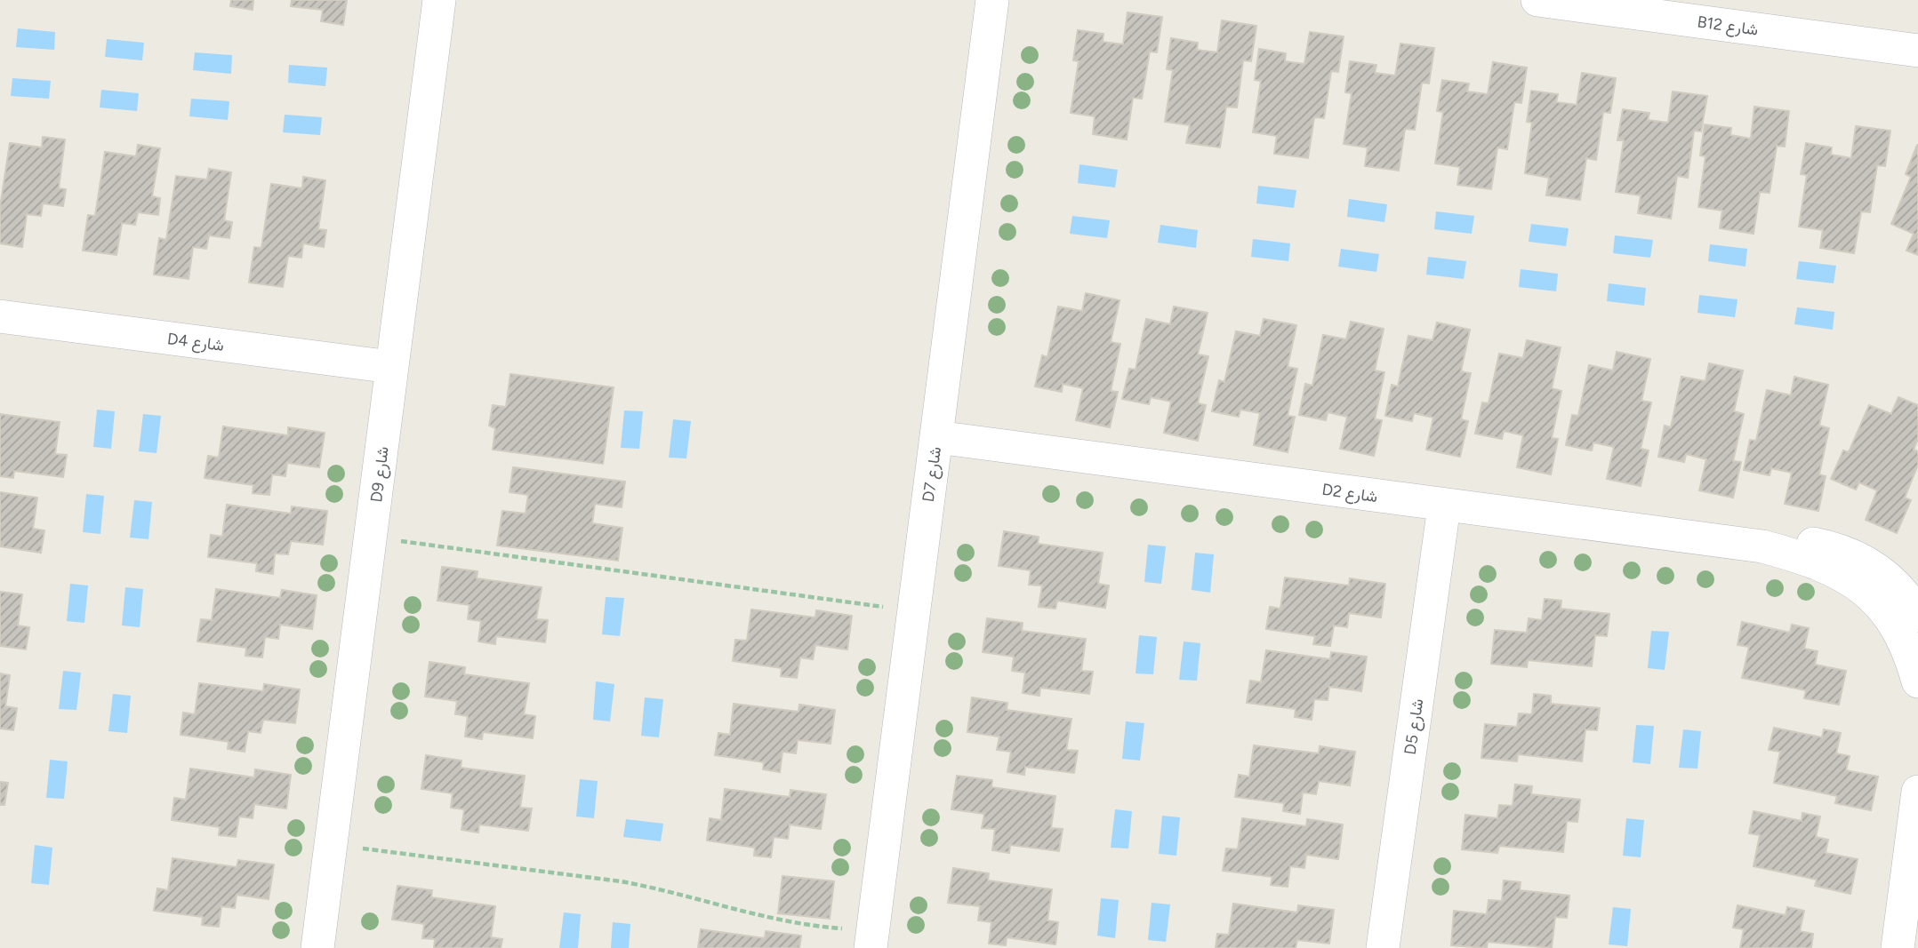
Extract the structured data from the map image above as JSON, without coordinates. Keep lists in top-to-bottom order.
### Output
{
  "streets": {
    "street": [
      "B12 شارع",
      "D4 شارع",
      "D9 شارع",
      "D7 شارع",
      "D2 شارع",
      "D5 شارع"
    ]
  },
  "crossings": [
    ["D4 شارع", "D9 شارع"],
    ["D7 شارع", "D2 شارع"],
    ["D2 شارع", "D5 شارع"]
  ]
}
